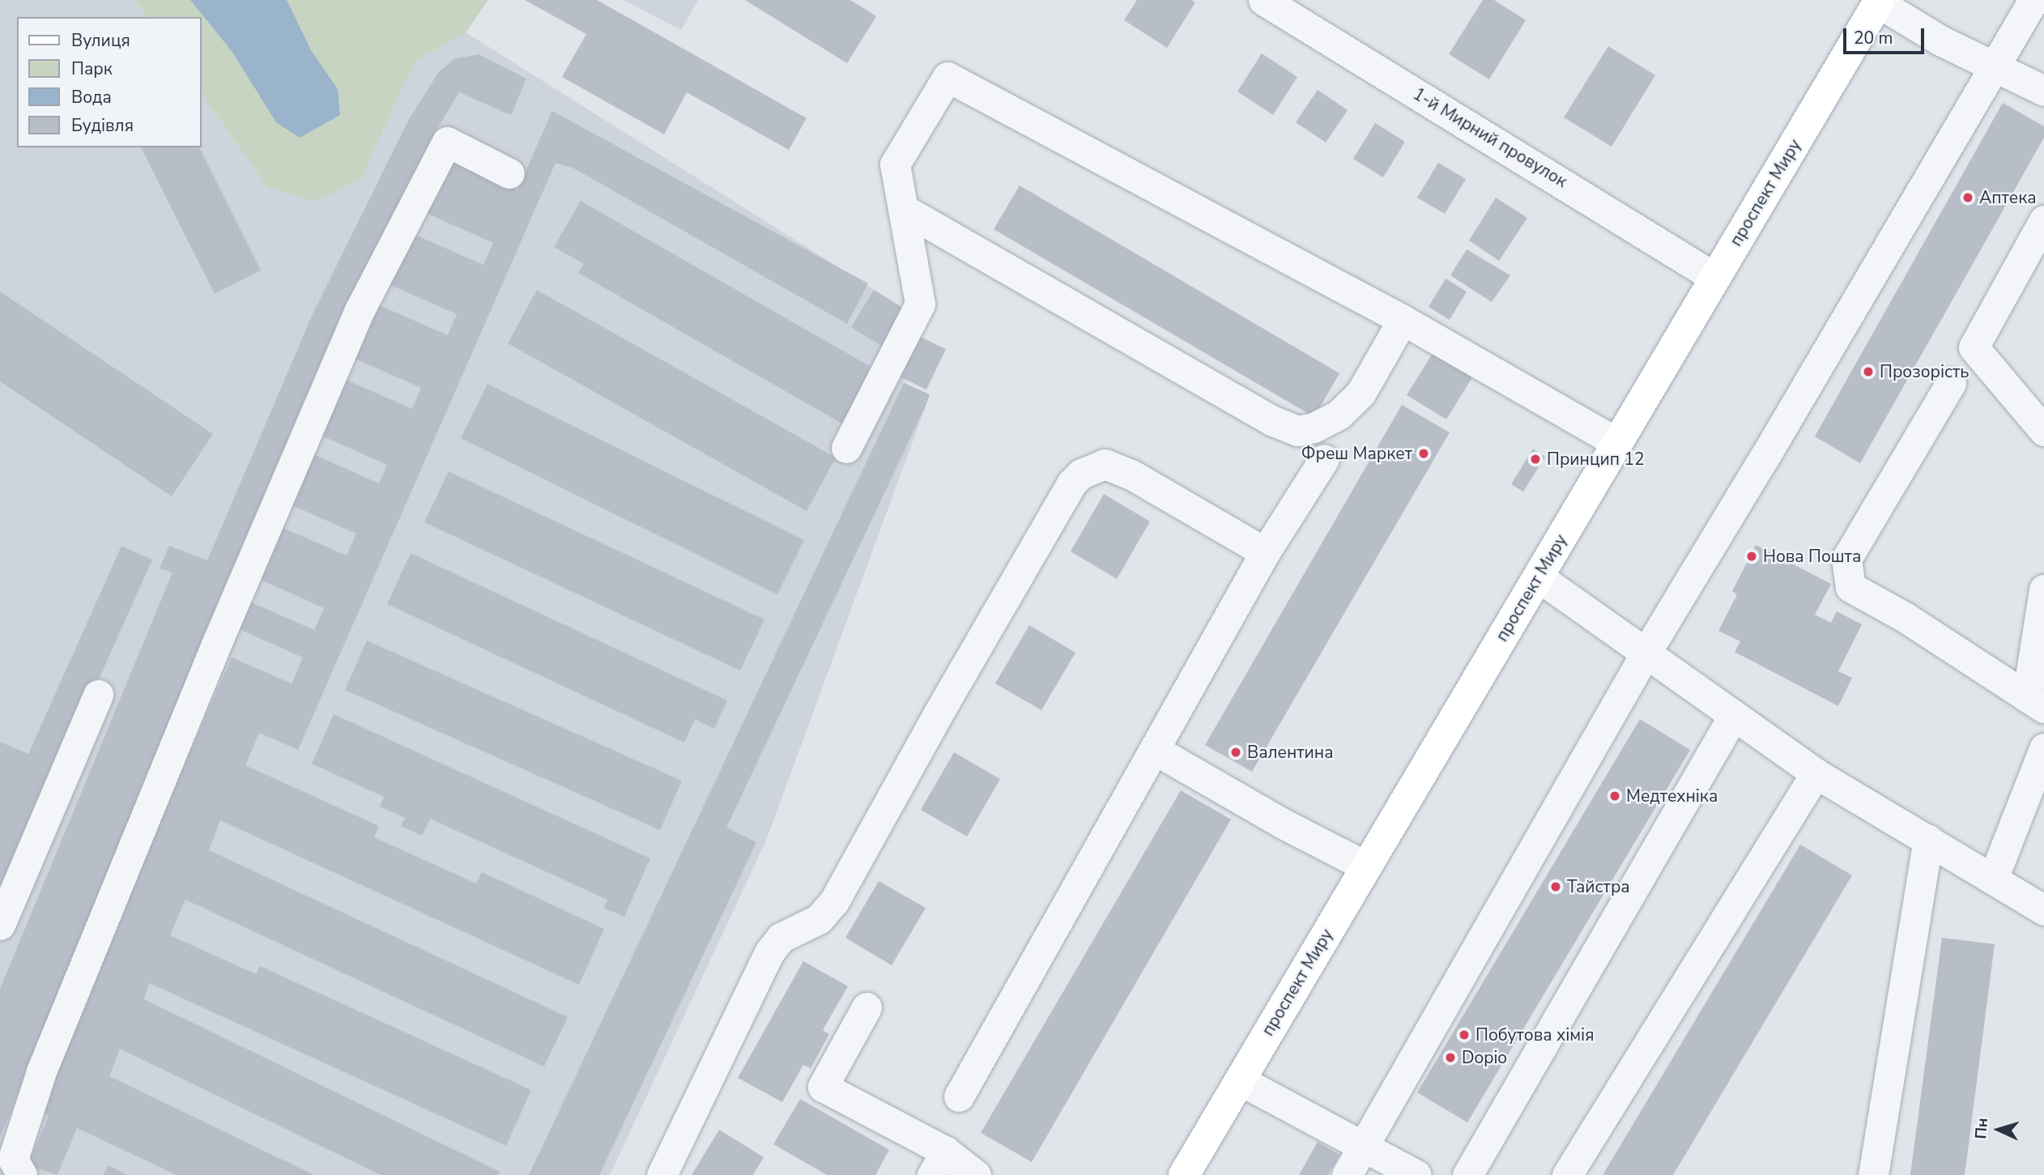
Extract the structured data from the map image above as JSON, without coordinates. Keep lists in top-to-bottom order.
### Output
{
  "streets": {
    "main road": ["проспект Миру"],
    "street": ["1-й Мирний провулок"]
  },
  "crossings": [
    ["1-й Мирний провулок", "проспект Миру"]
  ],
  "places": [
    "Аптека",
    "Прозорість",
    "Фреш Маркет",
    "Принцип 12",
    "Нова Пошта",
    "Валентина",
    "Медтехніка",
    "Тайстра",
    "Побутова хімія",
    "Dopio"
  ],
  "legend": [
    "Вулиця",
    "Парк",
    "Вода",
    "Будівля"
  ],
  "scale_bar": "20 m",
  "north": "left"
}
